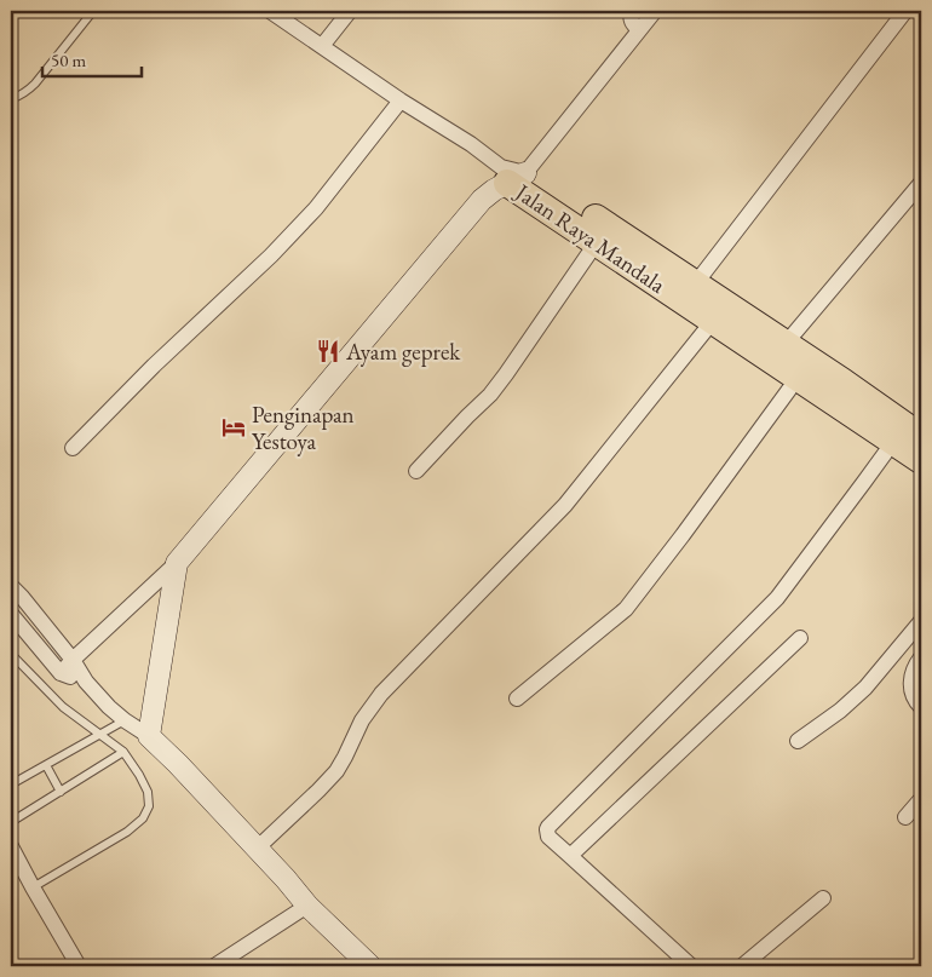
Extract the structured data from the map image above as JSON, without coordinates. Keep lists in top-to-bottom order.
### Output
{
  "streets": {
    "highway": ["Jalan Raya Mandala"]
  },
  "places": {
    "restaurant": ["Ayam geprek"],
    "hotel": ["Penginapan Yestoya"]
  },
  "scale_bar": "50 m"
}
